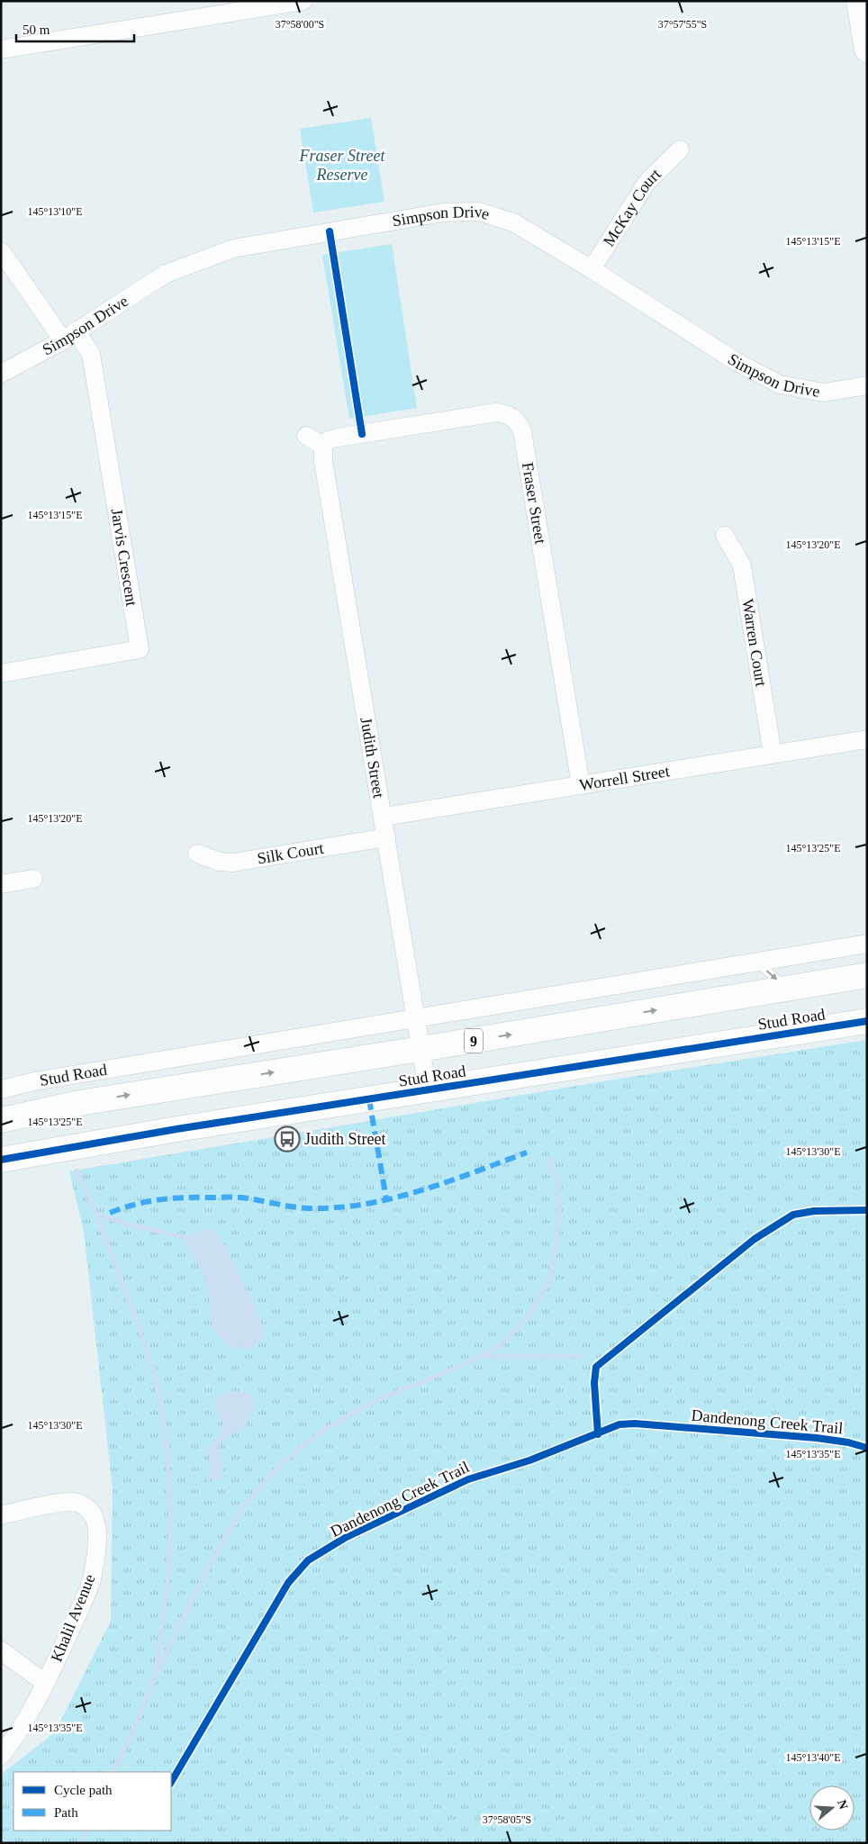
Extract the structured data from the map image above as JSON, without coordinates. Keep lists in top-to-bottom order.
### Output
{
  "streets": {
    "main road": ["Stud Road", "9"],
    "street": [
      "McKay Court",
      "Simpson Drive",
      "Fraser Street",
      "Jarvis Crescent",
      "Warren Court",
      "Judith Street",
      "Worrell Street",
      "Silk Court",
      "Khalil Avenue"
    ],
    "cycle path": ["Dandenong Creek Trail"]
  },
  "crossings": [
    ["McKay Court", "Simpson Drive"],
    ["Simpson Drive", "Jarvis Crescent"],
    ["Fraser Street", "Judith Street"],
    ["Fraser Street", "Worrell Street"],
    ["Warren Court", "Worrell Street"],
    ["Judith Street", "Worrell Street"],
    ["Judith Street", "Silk Court"],
    ["Judith Street", "Stud Road"]
  ],
  "parks": ["Fraser Street Reserve"],
  "places": {
    "bus stop": ["Judith Street"]
  },
  "legend": ["Cycle path", "Path"],
  "scale_bar": "50 m",
  "north": "right",
  "coordinates": [
    "37°58'00\"S",
    "37°57'55\"S",
    "145°13'10\"E",
    "145°13'15\"E",
    "145°13'20\"E",
    "145°13'25\"E",
    "145°13'30\"E",
    "145°13'35\"E",
    "145°13'40\"E",
    "37°58'05\"S"
  ]
}
